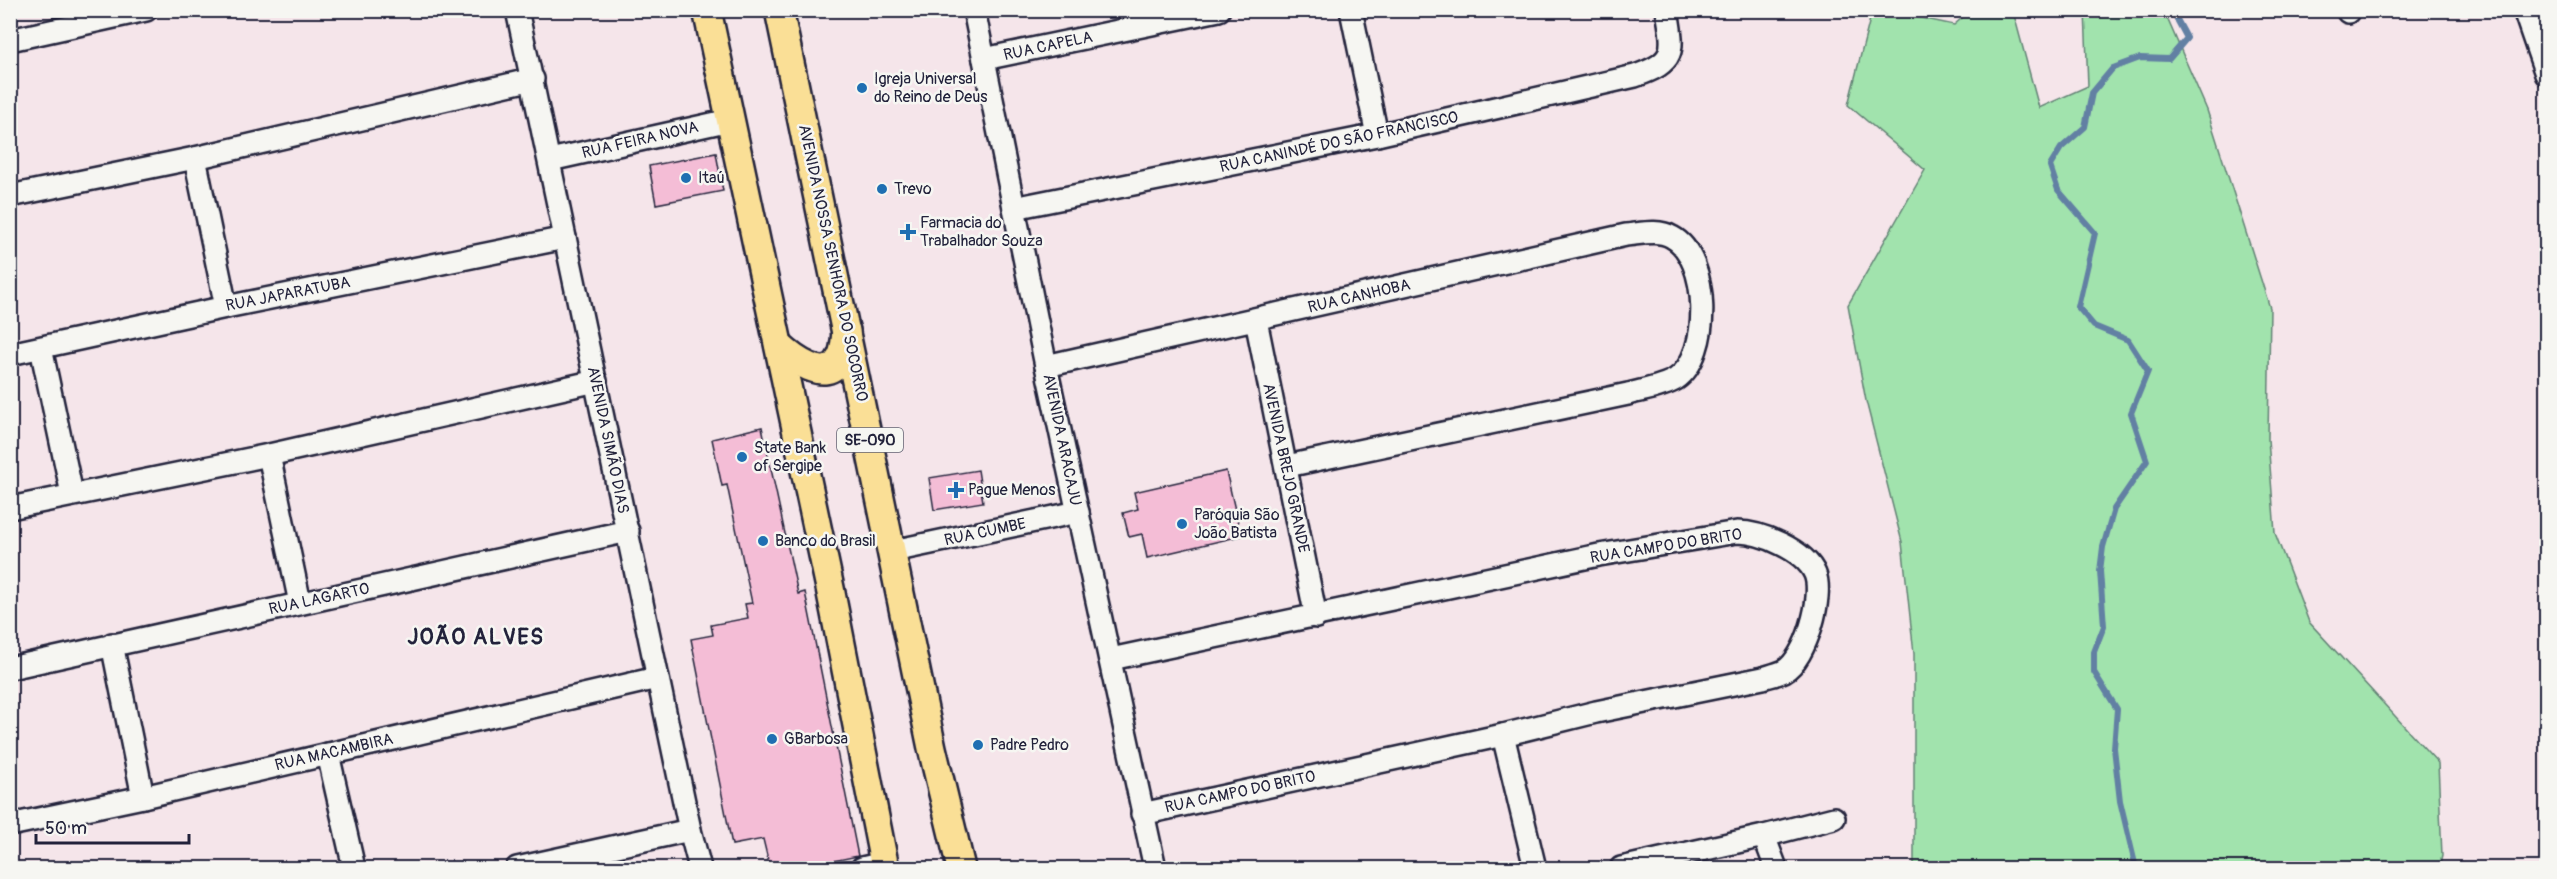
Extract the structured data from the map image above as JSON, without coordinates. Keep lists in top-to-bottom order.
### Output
{
  "streets": {
    "main road": ["AVENIDA NOSSA SENHORA DO SOCORRO", "SE-090"],
    "street": [
      "RUA CAPELA",
      "RUA FEIRA NOVA",
      "RUA CANINDÉ DO SÃO FRANCISCO",
      "RUA JAPARATUBA",
      "RUA CANHOBA",
      "AVENIDA SIMÃO DIAS",
      "AVENIDA ARACAJU",
      "AVENIDA BREJO GRANDE",
      "RUA CUMBE",
      "RUA CAMPO DO BRITO",
      "RUA LAGARTO",
      "RUA MACAMBIRA"
    ]
  },
  "crossings": [
    ["RUA CAPELA", "AVENIDA ARACAJU"],
    ["RUA FEIRA NOVA", "AVENIDA SIMÃO DIAS"],
    ["RUA CANINDÉ DO SÃO FRANCISCO", "AVENIDA ARACAJU"],
    ["AVENIDA NOSSA SENHORA DO SOCORRO", "RUA CUMBE"],
    ["RUA JAPARATUBA", "AVENIDA SIMÃO DIAS"],
    ["RUA CANHOBA", "AVENIDA ARACAJU"],
    ["RUA CANHOBA", "AVENIDA BREJO GRANDE"],
    ["AVENIDA SIMÃO DIAS", "RUA LAGARTO"],
    ["AVENIDA SIMÃO DIAS", "RUA MACAMBIRA"],
    ["AVENIDA ARACAJU", "RUA CUMBE"],
    ["AVENIDA ARACAJU", "RUA CAMPO DO BRITO"],
    ["AVENIDA BREJO GRANDE", "RUA CAMPO DO BRITO"]
  ],
  "districts": ["JOÃO ALVES"],
  "places": {
    "other": [
      "Igreja Universal do Reino de Deus",
      "Itaú",
      "Trevo",
      "State Bank of Sergipe",
      "Paróquia São João Batista",
      "Banco do Brasil",
      "GBarbosa",
      "Padre Pedro"
    ],
    "health": ["Farmacia do Trabalhador Souza", "Pague Menos"]
  },
  "scale_bar": "50 m"
}
